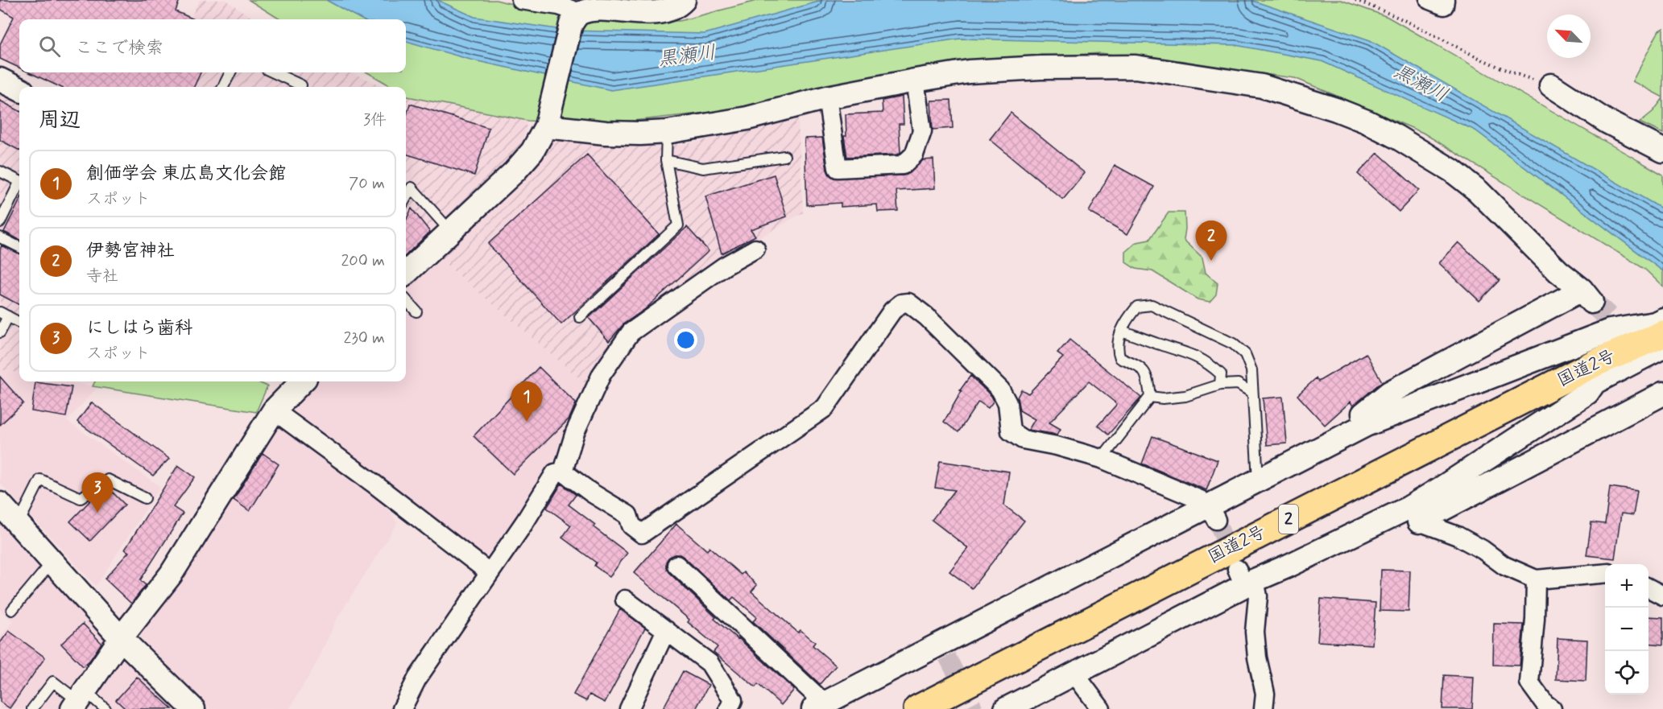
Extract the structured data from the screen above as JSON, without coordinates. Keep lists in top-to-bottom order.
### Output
{
  "streets": {
    "highway": ["国道2号", "2"]
  },
  "water": ["黒瀬川"],
  "north": "top left",
  "page": {
    "search": "ここで検索",
    "heading": ["周辺", "3件"],
    "list": [
      {
        "mark": "1",
        "name": "創価学会 東広島文化会館",
        "note": "スポット",
        "value": "70 m"
      },
      {
        "mark": "2",
        "name": "伊勢宮神社",
        "note": "寺社",
        "value": "200 m"
      },
      {
        "mark": "3",
        "name": "にしはら歯科",
        "note": "スポット",
        "value": "230 m"
      }
    ],
    "pins": ["2", "1", "3"],
    "map_buttons": ["+", "−"]
  }
}
